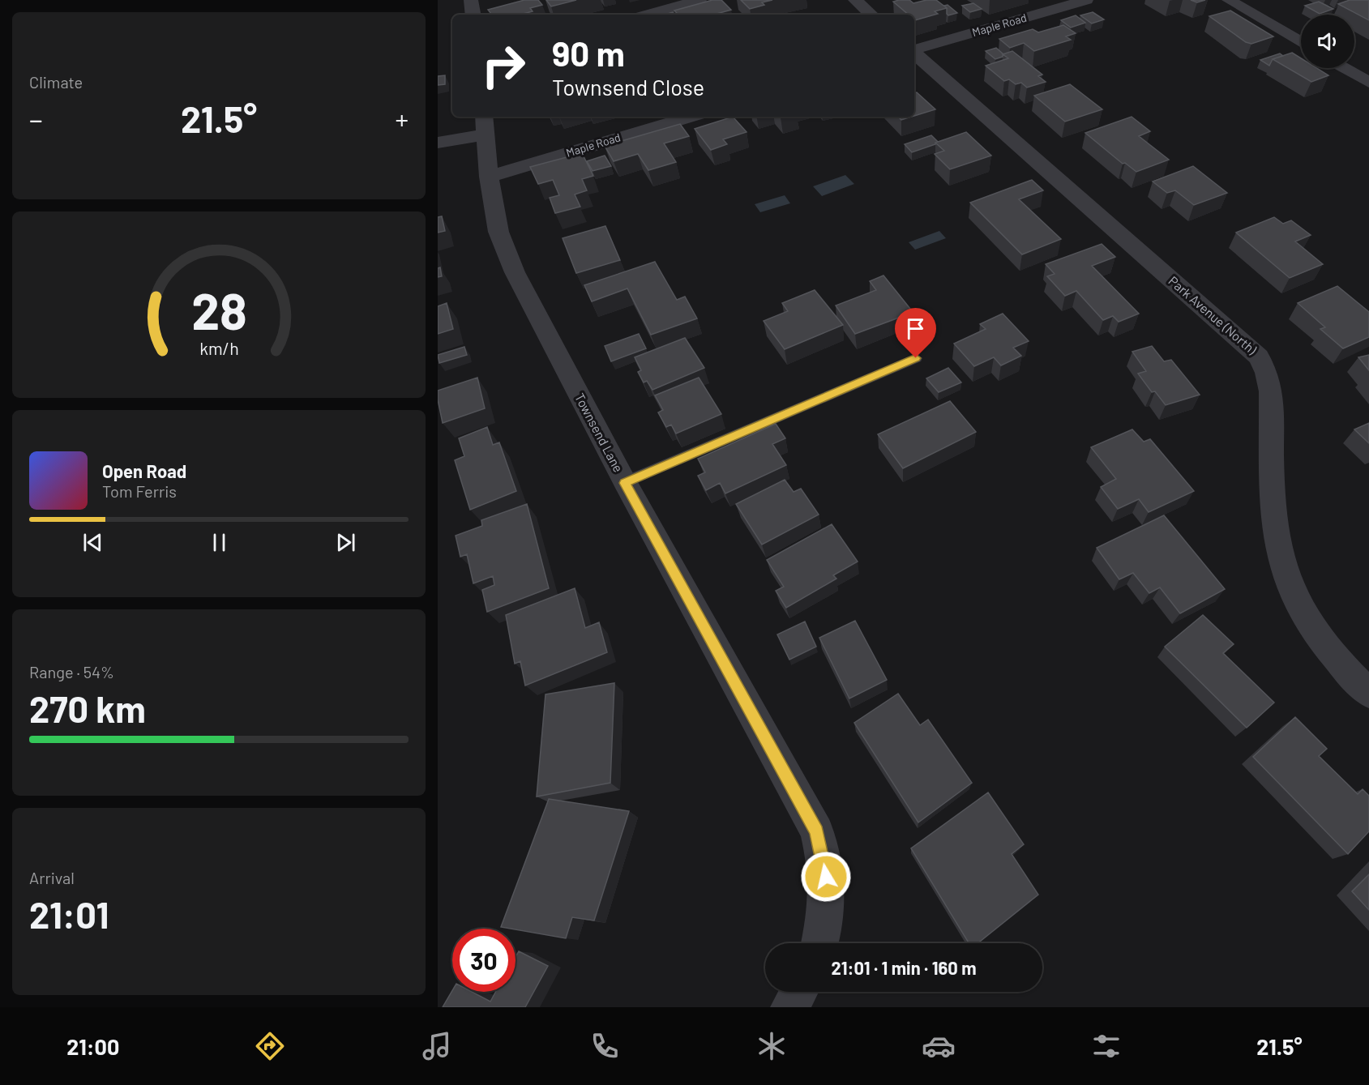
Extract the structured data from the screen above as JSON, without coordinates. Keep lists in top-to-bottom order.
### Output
{
  "streets": {
    "street": ["Maple Road", "Park Avenue (North)", "Townsend Lane"]
  },
  "crossings": [
    ["Maple Road", "Townsend Lane"]
  ],
  "page": {
    "tile": [
      "Climate",
      ["Range · 54%", "270 km"],
      ["Arrival", "21:01"]
    ],
    "turn": ["90 m", "Townsend Close"],
    "heat": ["−", "21.5°", "+"],
    "song": ["Open Road", "Tom Ferris"],
    "limit": "30",
    "trip": "21:01 · 1 min · 160 m",
    "tabs": ["21:00", "21.5°"],
    "gauge": ["28", "km/h"]
  }
}
